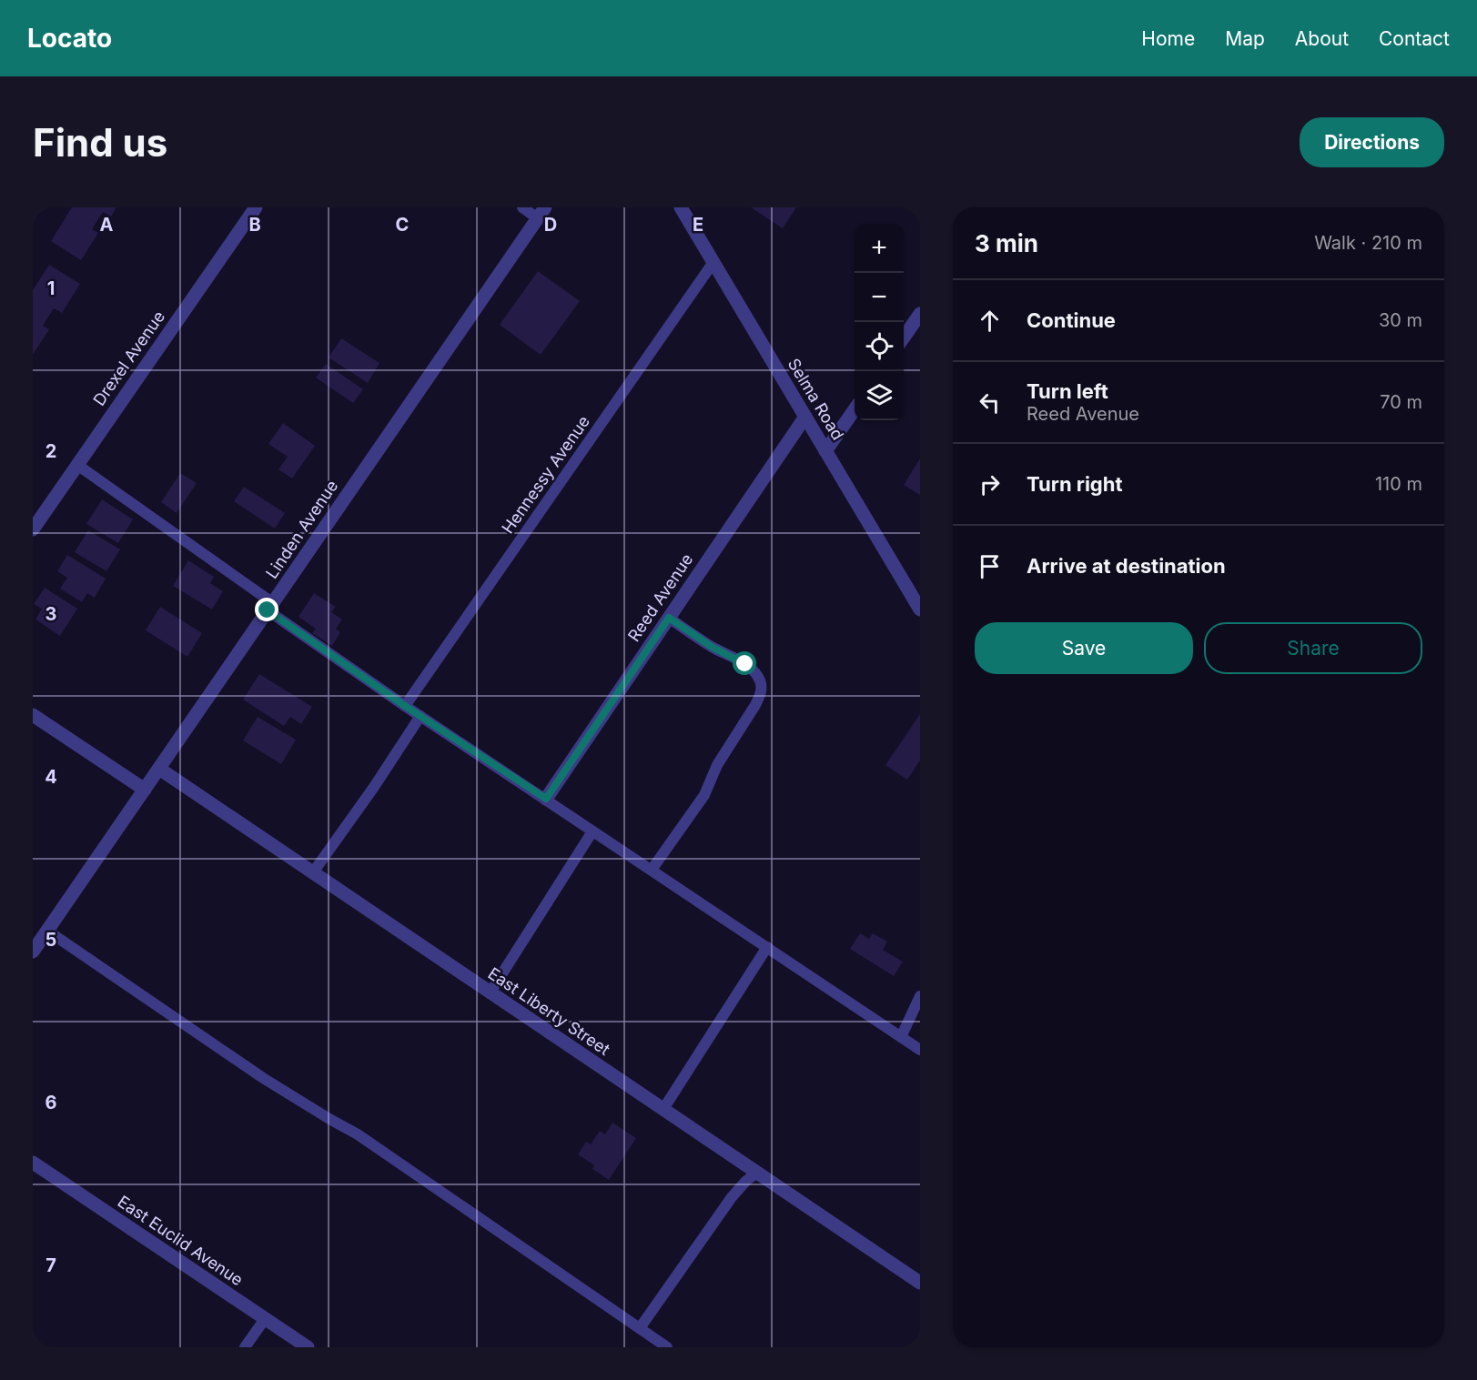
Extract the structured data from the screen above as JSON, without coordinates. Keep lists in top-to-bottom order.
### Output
{
  "streets": {
    "street": [
      "Drexel Avenue",
      "Selma Road",
      "Linden Avenue",
      "Reed Avenue",
      "East Liberty Street",
      "East Euclid Avenue"
    ],
    "lane": ["Hennessy Avenue"]
  },
  "crossings": [
    ["Selma Road", "Hennessy Avenue"],
    ["Selma Road", "Reed Avenue"],
    ["Linden Avenue", "East Liberty Street"]
  ],
  "page": {
    "header": "Locato",
    "nav": [
      "Home",
      "Map",
      "About",
      "Contact"
    ],
    "buttons": [
      "Directions",
      ["Save", "Share"]
    ],
    "title": "Find us",
    "heading": ["3 min", "Walk · 210 m"],
    "map_buttons": ["+", "−"],
    "list": [
      ["Continue", "30 m"],
      ["Turn left", "Reed Avenue", "70 m"],
      ["Turn right", "110 m"],
      "Arrive at destination"
    ]
  },
  "grid": {
    "columns": [
      "A",
      "B",
      "C",
      "D",
      "E"
    ],
    "rows": [
      "1",
      "2",
      "3",
      "4",
      "5",
      "6",
      "7"
    ]
  }
}
